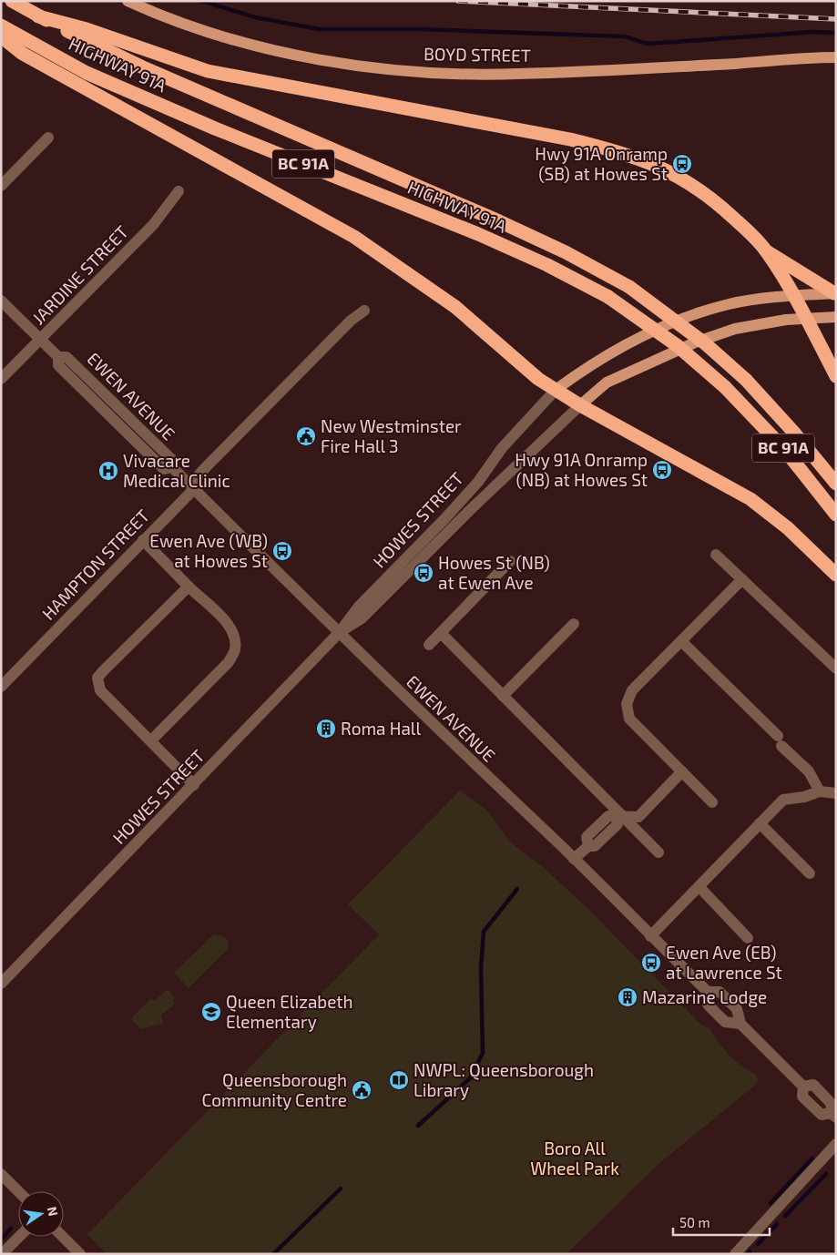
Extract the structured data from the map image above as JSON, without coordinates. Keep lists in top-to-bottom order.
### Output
{
  "streets": {
    "highway": ["HIGHWAY 91A", "BC 91A"],
    "main road": ["BOYD STREET", "HOWES STREET"],
    "street": ["JARDINE STREET", "EWEN AVENUE", "HAMPTON STREET"]
  },
  "crossings": [
    ["JARDINE STREET", "EWEN AVENUE"],
    ["EWEN AVENUE", "HOWES STREET"],
    ["EWEN AVENUE", "HAMPTON STREET"]
  ],
  "parks": ["Boro All Wheel Park"],
  "places": {
    "bus stop": [
      "Hwy 91A Onramp (SB) at Howes St",
      "Hwy 91A Onramp (NB) at Howes St",
      "Ewen Ave (WB) at Howes St",
      "Howes St (NB) at Ewen Ave",
      "Ewen Ave (EB) at Lawrence St"
    ],
    "public building": ["New Westminster Fire Hall 3", "Queensborough Community Centre"],
    "hospital": ["Vivacare Medical Clinic"],
    "building": ["Roma Hall", "Mazarine Lodge"],
    "school or university": ["Queen Elizabeth Elementary"],
    "library": ["NWPL: Queensborough Library"]
  },
  "scale_bar": "50 m",
  "north": "right"
}
